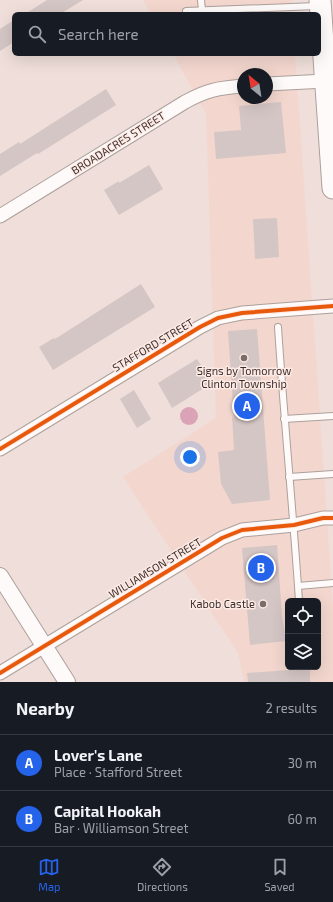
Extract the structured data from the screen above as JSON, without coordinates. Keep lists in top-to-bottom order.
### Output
{
  "streets": {
    "street": ["BROADACRES STREET", "STAFFORD STREET", "WILLIAMSON STREET"]
  },
  "places": ["Signs by Tomorrow Clinton Township", "Kabob Castle"],
  "north": "top left",
  "page": {
    "search": "Search here",
    "pins": ["A", "B"],
    "heading": ["Nearby", "2 results"],
    "list": [
      {
        "mark": "A",
        "name": "Lover's Lane",
        "note": "Place · Stafford Street",
        "value": "30 m"
      },
      {
        "mark": "B",
        "name": "Capital Hookah",
        "note": "Bar · Williamson Street",
        "value": "60 m"
      }
    ],
    "nav": ["Map", "Directions", "Saved"]
  }
}
